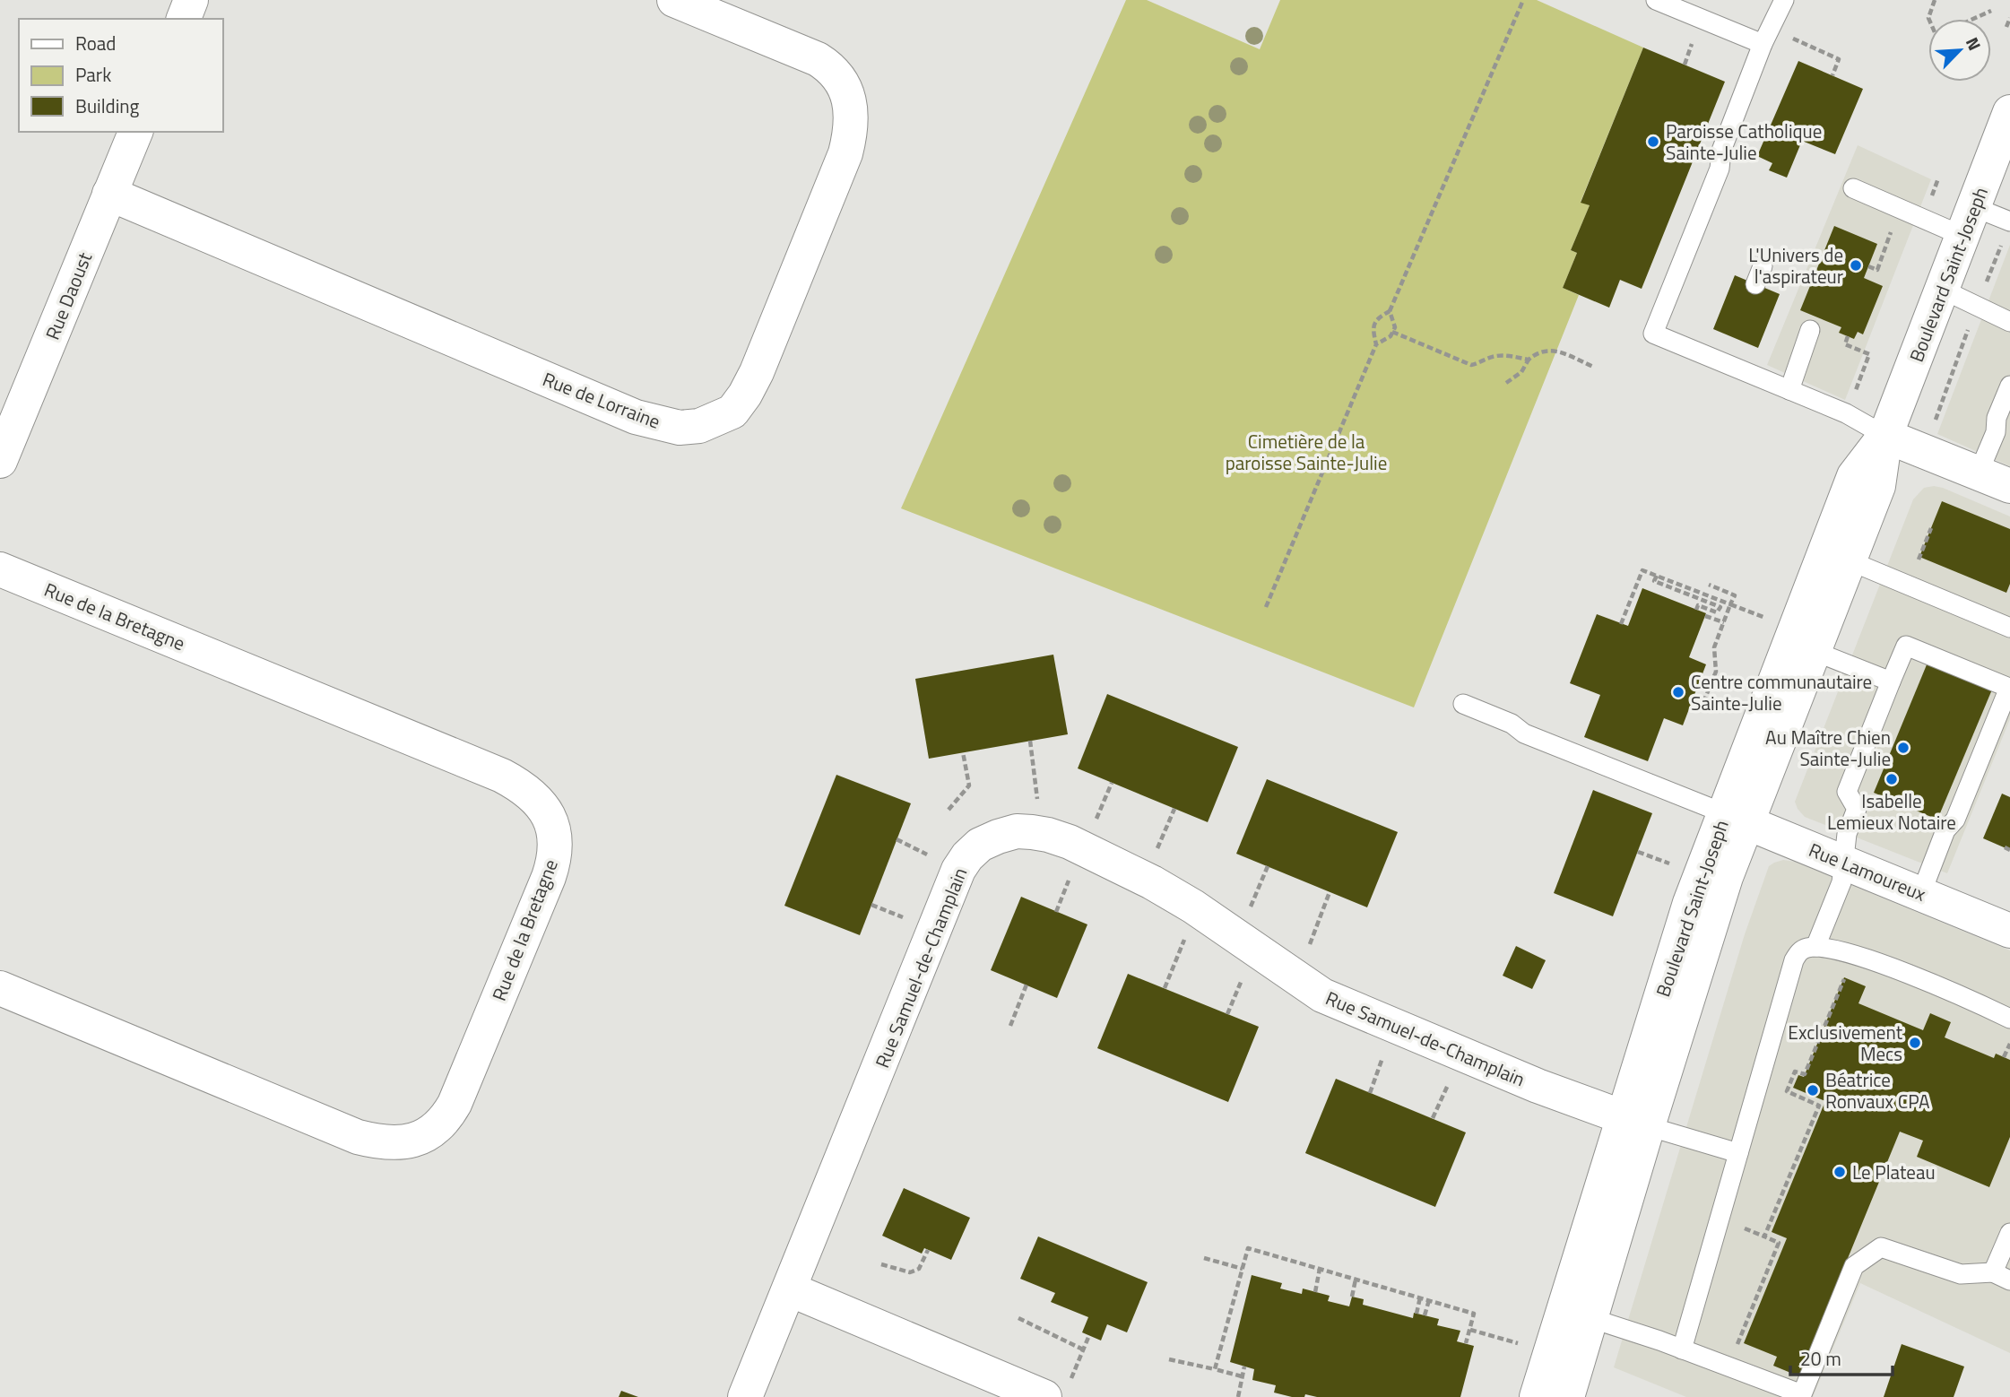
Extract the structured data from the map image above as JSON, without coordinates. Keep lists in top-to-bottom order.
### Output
{
  "streets": {
    "street": [
      "Boulevard Saint-Joseph",
      "Rue Daoust",
      "Rue de Lorraine",
      "Rue de la Bretagne",
      "Rue Lamoureux",
      "Rue Samuel-de-Champlain"
    ]
  },
  "crossings": [
    ["Boulevard Saint-Joseph", "Rue Lamoureux"],
    ["Boulevard Saint-Joseph", "Rue Samuel-de-Champlain"],
    ["Rue Daoust", "Rue de Lorraine"]
  ],
  "parks": ["Cimetière de la paroisse Sainte-Julie"],
  "places": [
    "Paroisse Catholique Sainte-Julie",
    "L'Univers de l'aspirateur",
    "Centre communautaire Sainte-Julie",
    "Au Maître Chien Sainte-Julie",
    "Isabelle Lemieux Notaire",
    "Exclusivement Mecs",
    "Béatrice Ronvaux CPA",
    "Le Plateau"
  ],
  "legend": ["Road", "Park", "Building"],
  "scale_bar": "20 m",
  "north": "top right"
}
